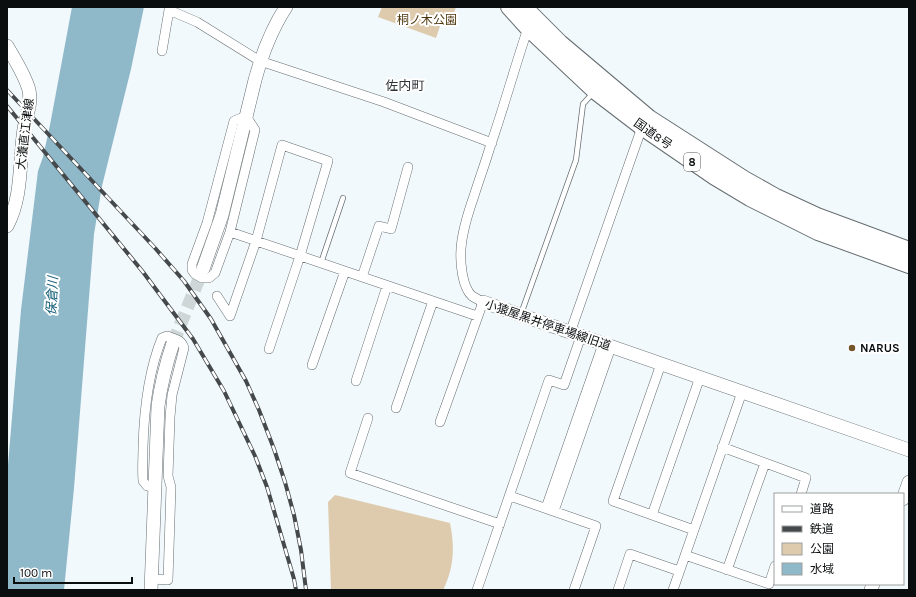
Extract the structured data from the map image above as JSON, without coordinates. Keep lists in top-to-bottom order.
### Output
{
  "streets": {
    "highway": ["国道8号", "8"],
    "street": ["大瀁直江津線", "小猿屋黒井停車場線旧道"]
  },
  "crossings": [
    ["国道8号", "小猿屋黒井停車場線旧道"]
  ],
  "districts": ["佐内町"],
  "water": ["保倉川"],
  "parks": ["桐ノ木公園"],
  "places": ["NARUS"],
  "legend": [
    "道路",
    "鉄道",
    "公園",
    "水域"
  ],
  "scale_bar": "100 m"
}
